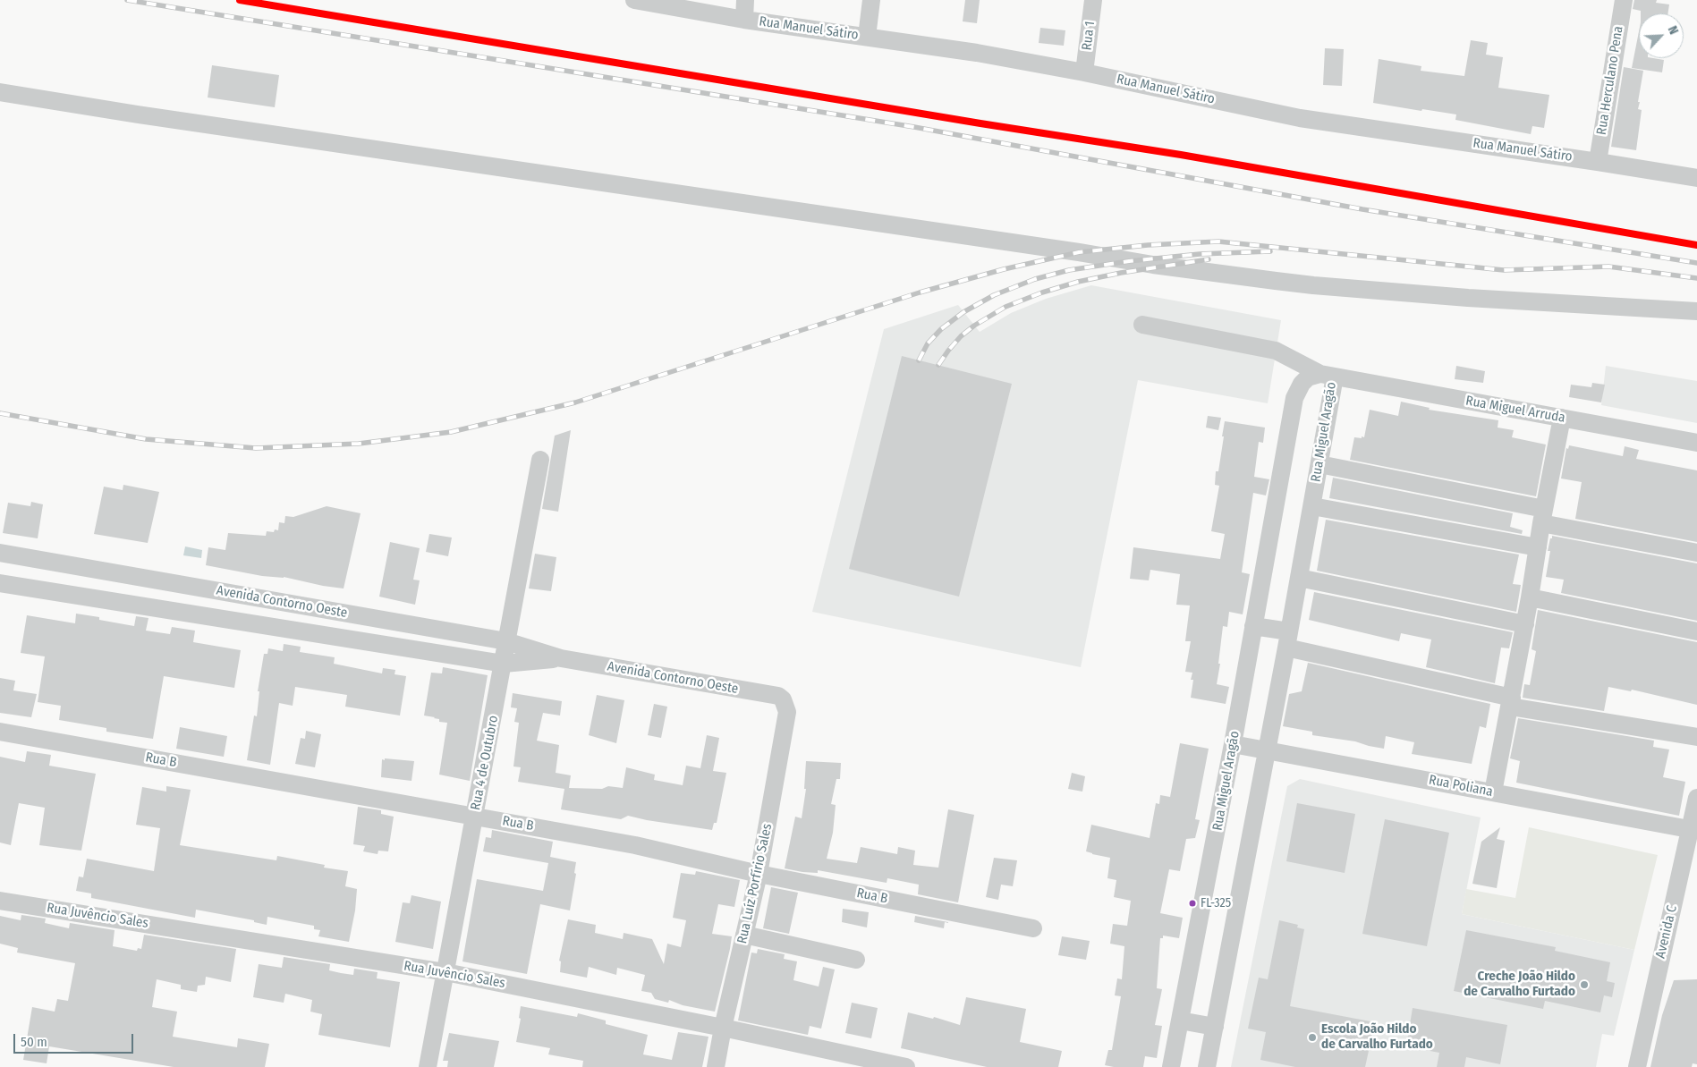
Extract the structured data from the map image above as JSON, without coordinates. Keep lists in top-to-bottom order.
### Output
{
  "streets": {
    "street": [
      "Rua Manuel Sátiro",
      "Rua 1",
      "Rua Herculano Pena",
      "Rua Miguel Arruda",
      "Rua Miguel Aragão",
      "Avenida Contorno Oeste",
      "Rua B",
      "Rua 4 de Outubro",
      "Rua Poliana",
      "Rua Luíz Porfírio Sales",
      "Rua Juvêncio Sales",
      "Avenida C"
    ]
  },
  "crossings": [
    ["Rua Manuel Sátiro", "Rua 1"],
    ["Rua Manuel Sátiro", "Rua Herculano Pena"],
    ["Rua Miguel Arruda", "Rua Miguel Aragão"],
    ["Rua Miguel Aragão", "Rua Poliana"],
    ["Avenida Contorno Oeste", "Rua 4 de Outubro"],
    ["Avenida Contorno Oeste", "Rua Luíz Porfírio Sales"],
    ["Rua B", "Rua 4 de Outubro"],
    ["Rua B", "Rua Luíz Porfírio Sales"],
    ["Rua 4 de Outubro", "Rua Juvêncio Sales"],
    ["Rua Poliana", "Avenida C"],
    ["Rua Luíz Porfírio Sales", "Rua Juvêncio Sales"]
  ],
  "places": ["FL-325", "Creche João Hildo de Carvalho Furtado", "Escola João Hildo de Carvalho Furtado"],
  "scale_bar": "50 m",
  "north": "top right"
}
